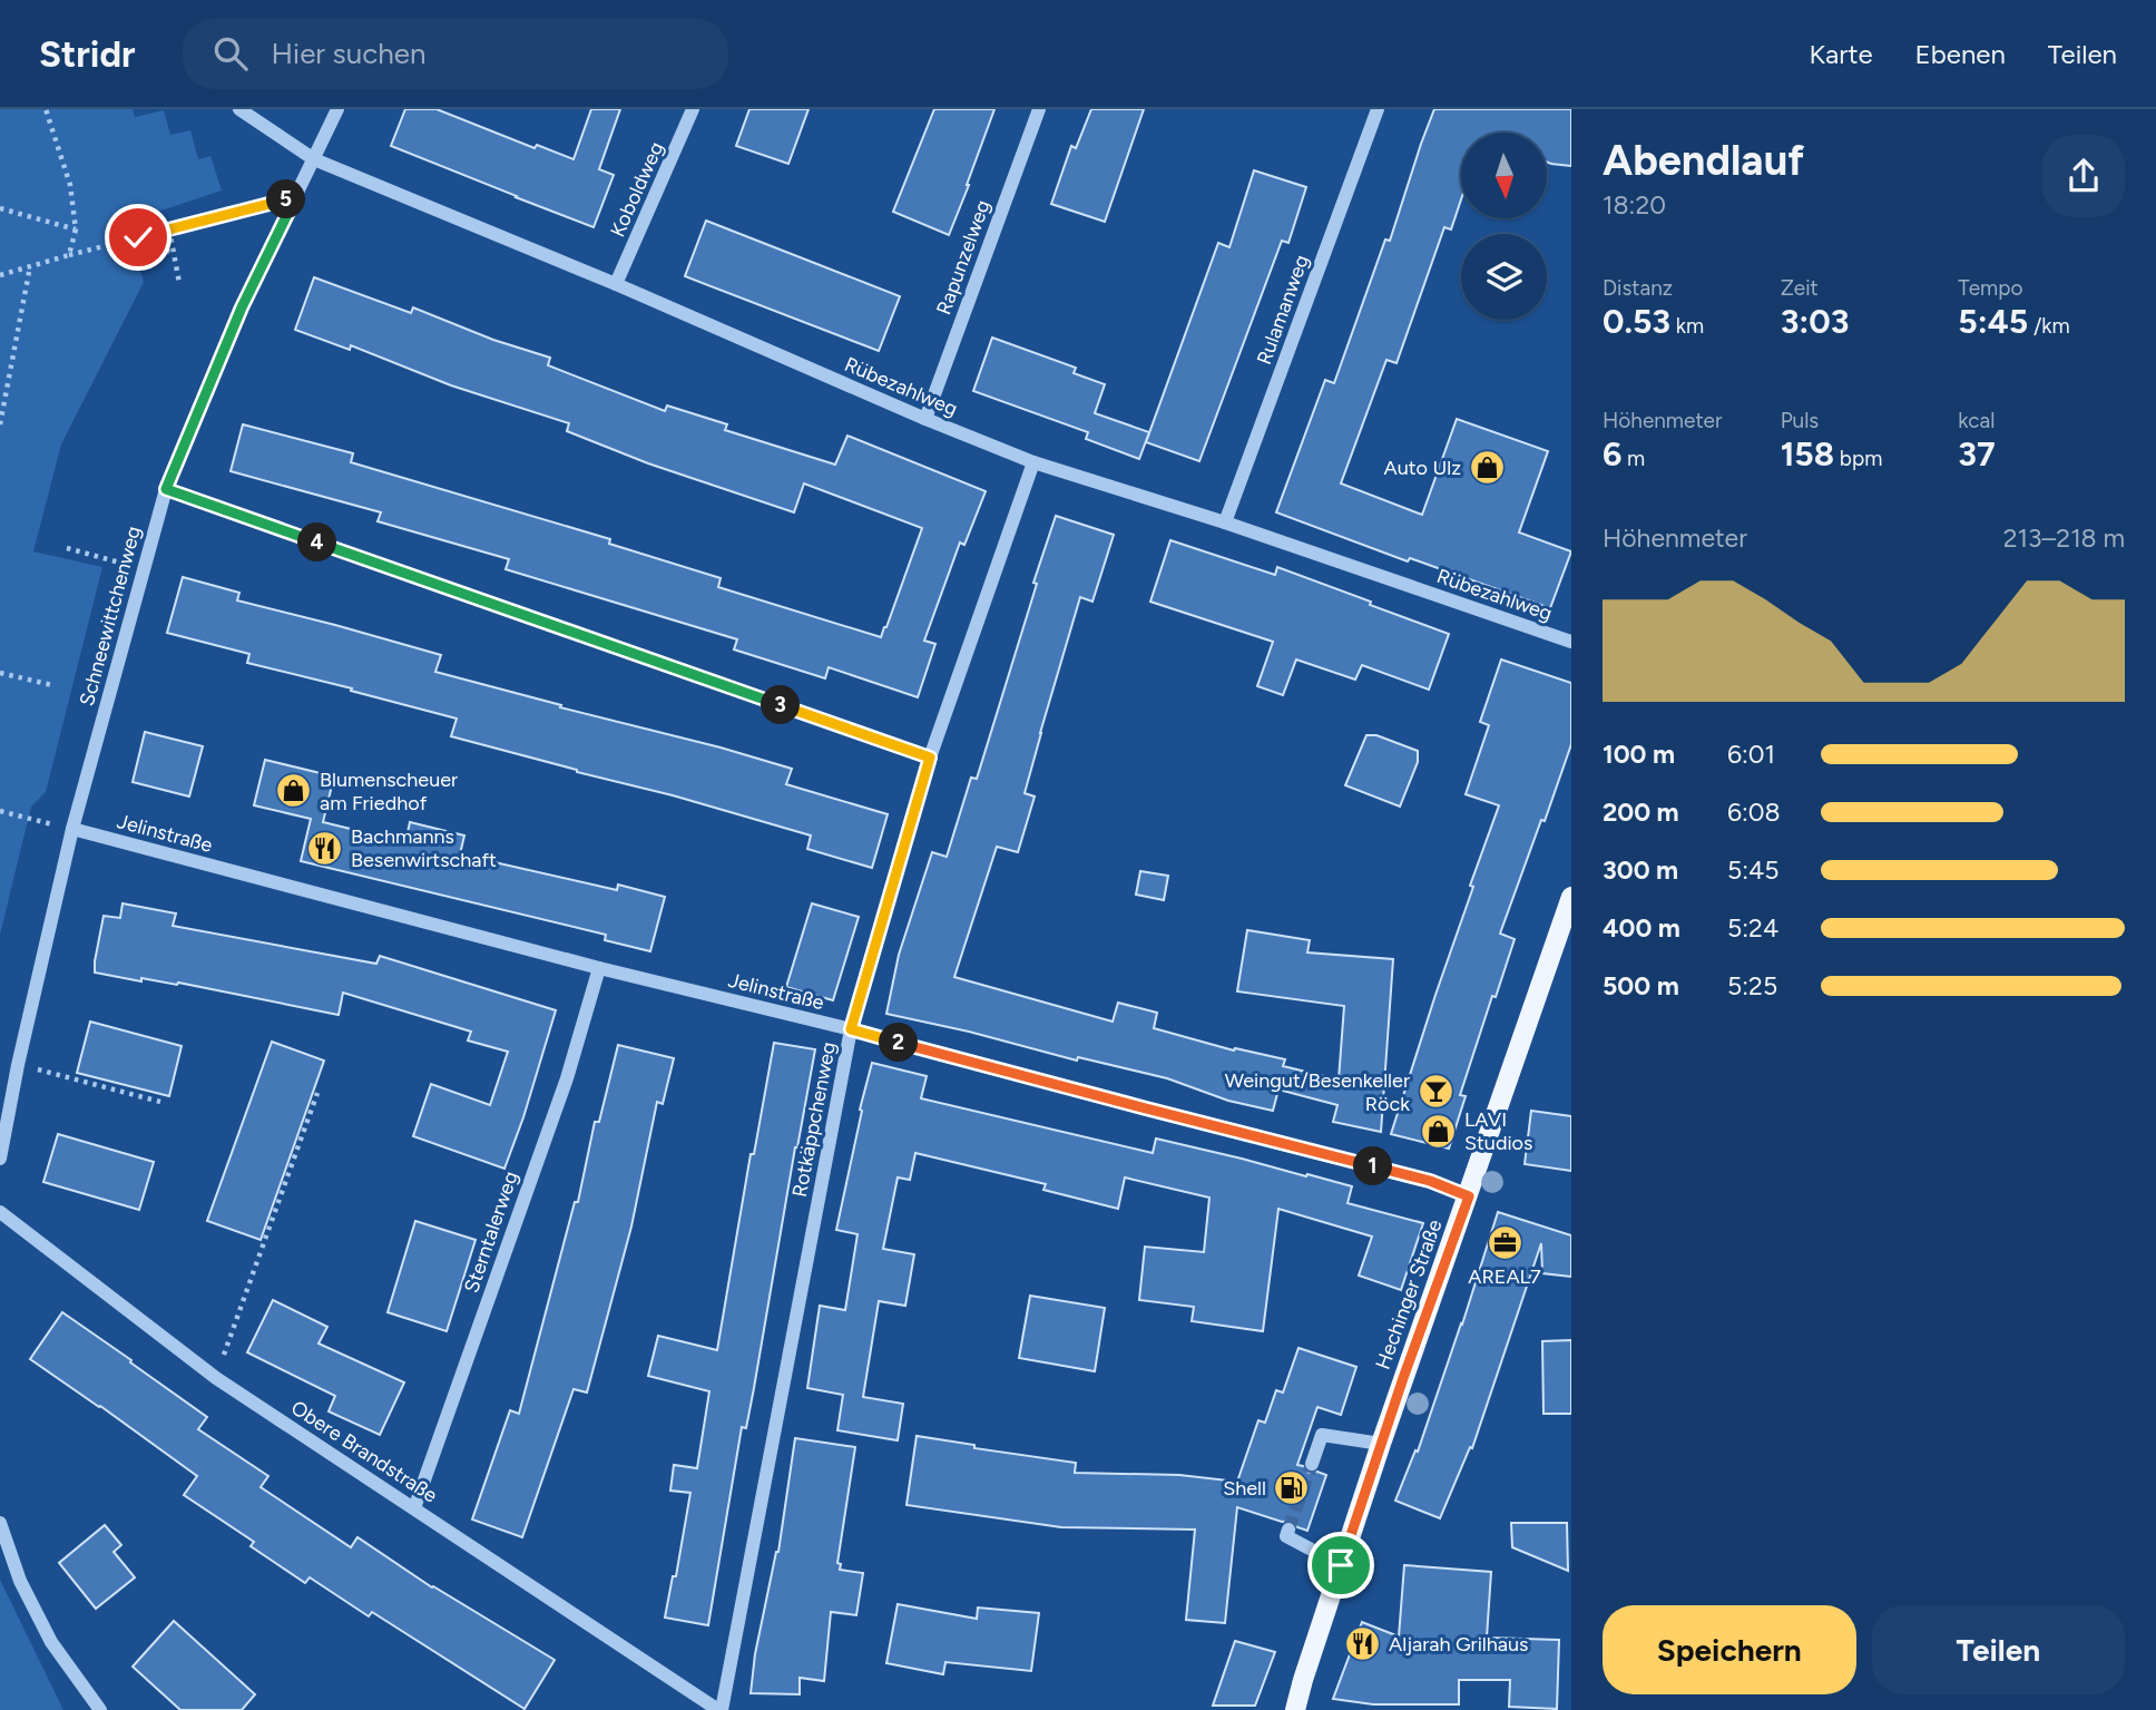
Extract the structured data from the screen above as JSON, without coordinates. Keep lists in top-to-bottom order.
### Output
{
  "streets": {
    "main road": ["Hechinger Straße"],
    "street": [
      "Koboldweg",
      "Rapunzelweg",
      "Rulamanweg",
      "Rübezahlweg",
      "Schneewittchenweg",
      "Jelinstraße",
      "Rotkäppchenweg",
      "Sterntalerweg",
      "Obere Brandstraße"
    ]
  },
  "crossings": [
    ["Koboldweg", "Rübezahlweg"],
    ["Rapunzelweg", "Rübezahlweg"],
    ["Rulamanweg", "Rübezahlweg"],
    ["Rübezahlweg", "Schneewittchenweg"],
    ["Rübezahlweg", "Rotkäppchenweg"],
    ["Schneewittchenweg", "Jelinstraße"],
    ["Jelinstraße", "Rotkäppchenweg"],
    ["Jelinstraße", "Sterntalerweg"],
    ["Jelinstraße", "Hechinger Straße"],
    ["Rotkäppchenweg", "Obere Brandstraße"],
    ["Sterntalerweg", "Obere Brandstraße"]
  ],
  "places": {
    "shop": ["Auto Ulz", "Blumenscheuer am Friedhof", "LAVI Studios"],
    "restaurant": ["Bachmanns Besenwirtschaft", "Aljarah Grilhaus"],
    "bar": ["Weingut/Besenkeller Röck"],
    "office": ["AREAL7"],
    "fuel station": ["Shell"]
  },
  "north": "bottom",
  "page": {
    "header": "Stridr",
    "search": "Hier suchen",
    "nav": ["Karte", "Ebenen", "Teilen"],
    "heading": ["Abendlauf", "18:20"],
    "pins": [
      "5",
      "4",
      "3",
      "2",
      "1"
    ],
    "stats": [
      ["Distanz", "0.53 km"],
      ["Zeit", "3:03"],
      ["Tempo", "5:45 /km"],
      ["Höhenmeter", "6 m"],
      ["Puls", "158 bpm"],
      ["kcal", "37"]
    ],
    "chart": ["Höhenmeter", "213–218 m"],
    "list": [
      {
        "name": "100 m",
        "note": "6:01"
      },
      {
        "name": "200 m",
        "note": "6:08"
      },
      {
        "name": "300 m",
        "note": "5:45"
      },
      {
        "name": "400 m",
        "note": "5:24"
      },
      {
        "name": "500 m",
        "note": "5:25"
      }
    ],
    "buttons": ["Speichern", "Teilen"]
  }
}
